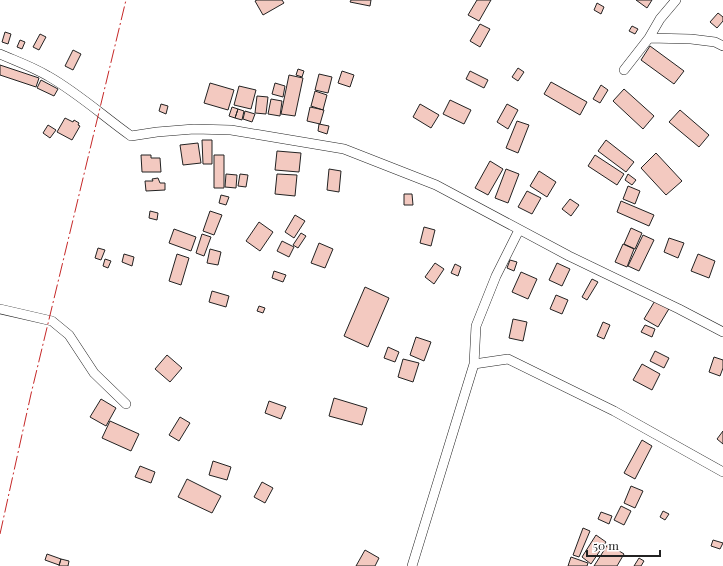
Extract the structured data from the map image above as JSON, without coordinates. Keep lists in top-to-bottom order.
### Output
{
  "scale_bar": "50 m"
}
